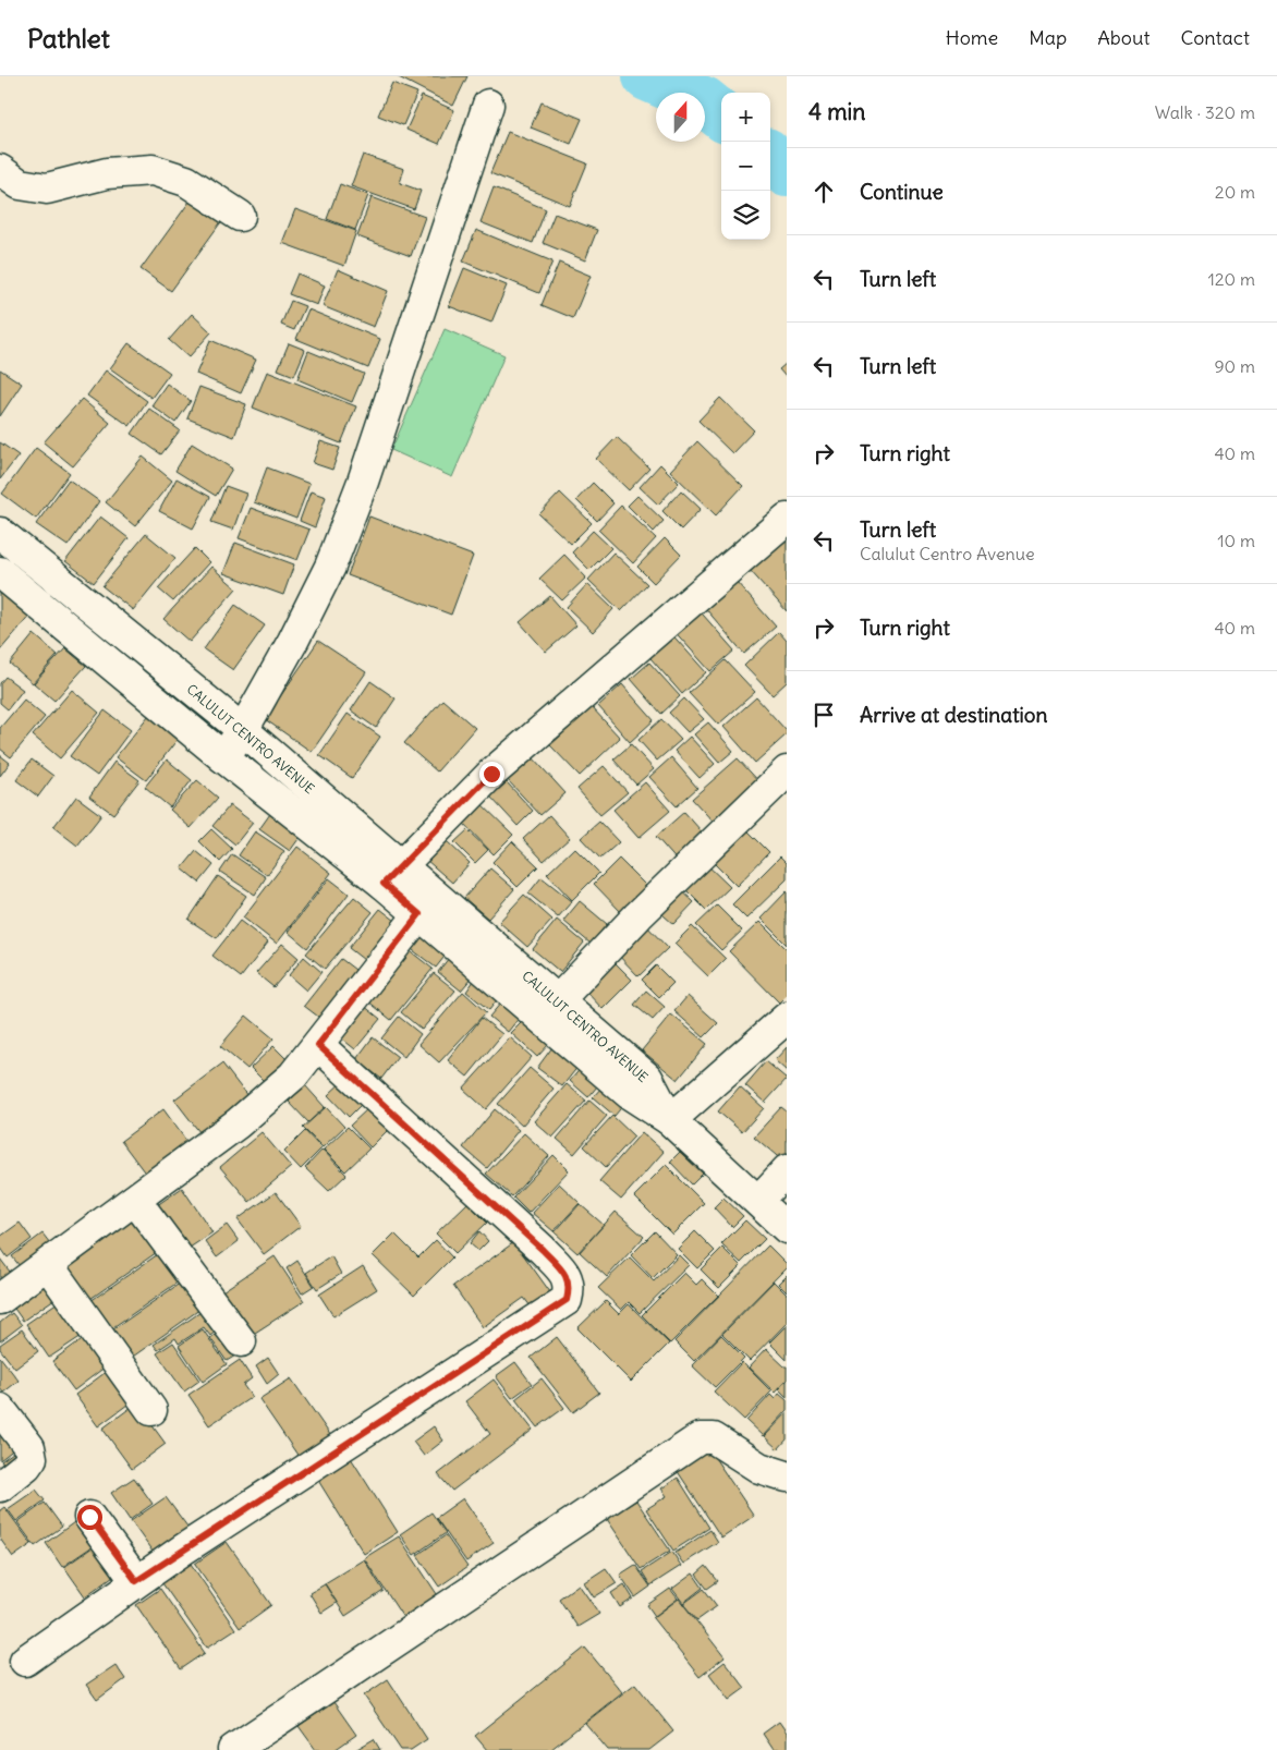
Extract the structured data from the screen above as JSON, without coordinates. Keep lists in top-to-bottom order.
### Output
{
  "streets": {
    "street": ["CALULUT CENTRO AVENUE"]
  },
  "north": "top",
  "page": {
    "header": "Pathlet",
    "nav": [
      "Home",
      "Map",
      "About",
      "Contact"
    ],
    "heading": ["4 min", "Walk · 320 m"],
    "map_buttons": ["+", "−"],
    "list": [
      ["Continue", "20 m"],
      ["Turn left", "120 m"],
      ["Turn left", "90 m"],
      ["Turn right", "40 m"],
      ["Turn left", "Calulut Centro Avenue", "10 m"],
      ["Turn right", "40 m"],
      "Arrive at destination"
    ]
  }
}
